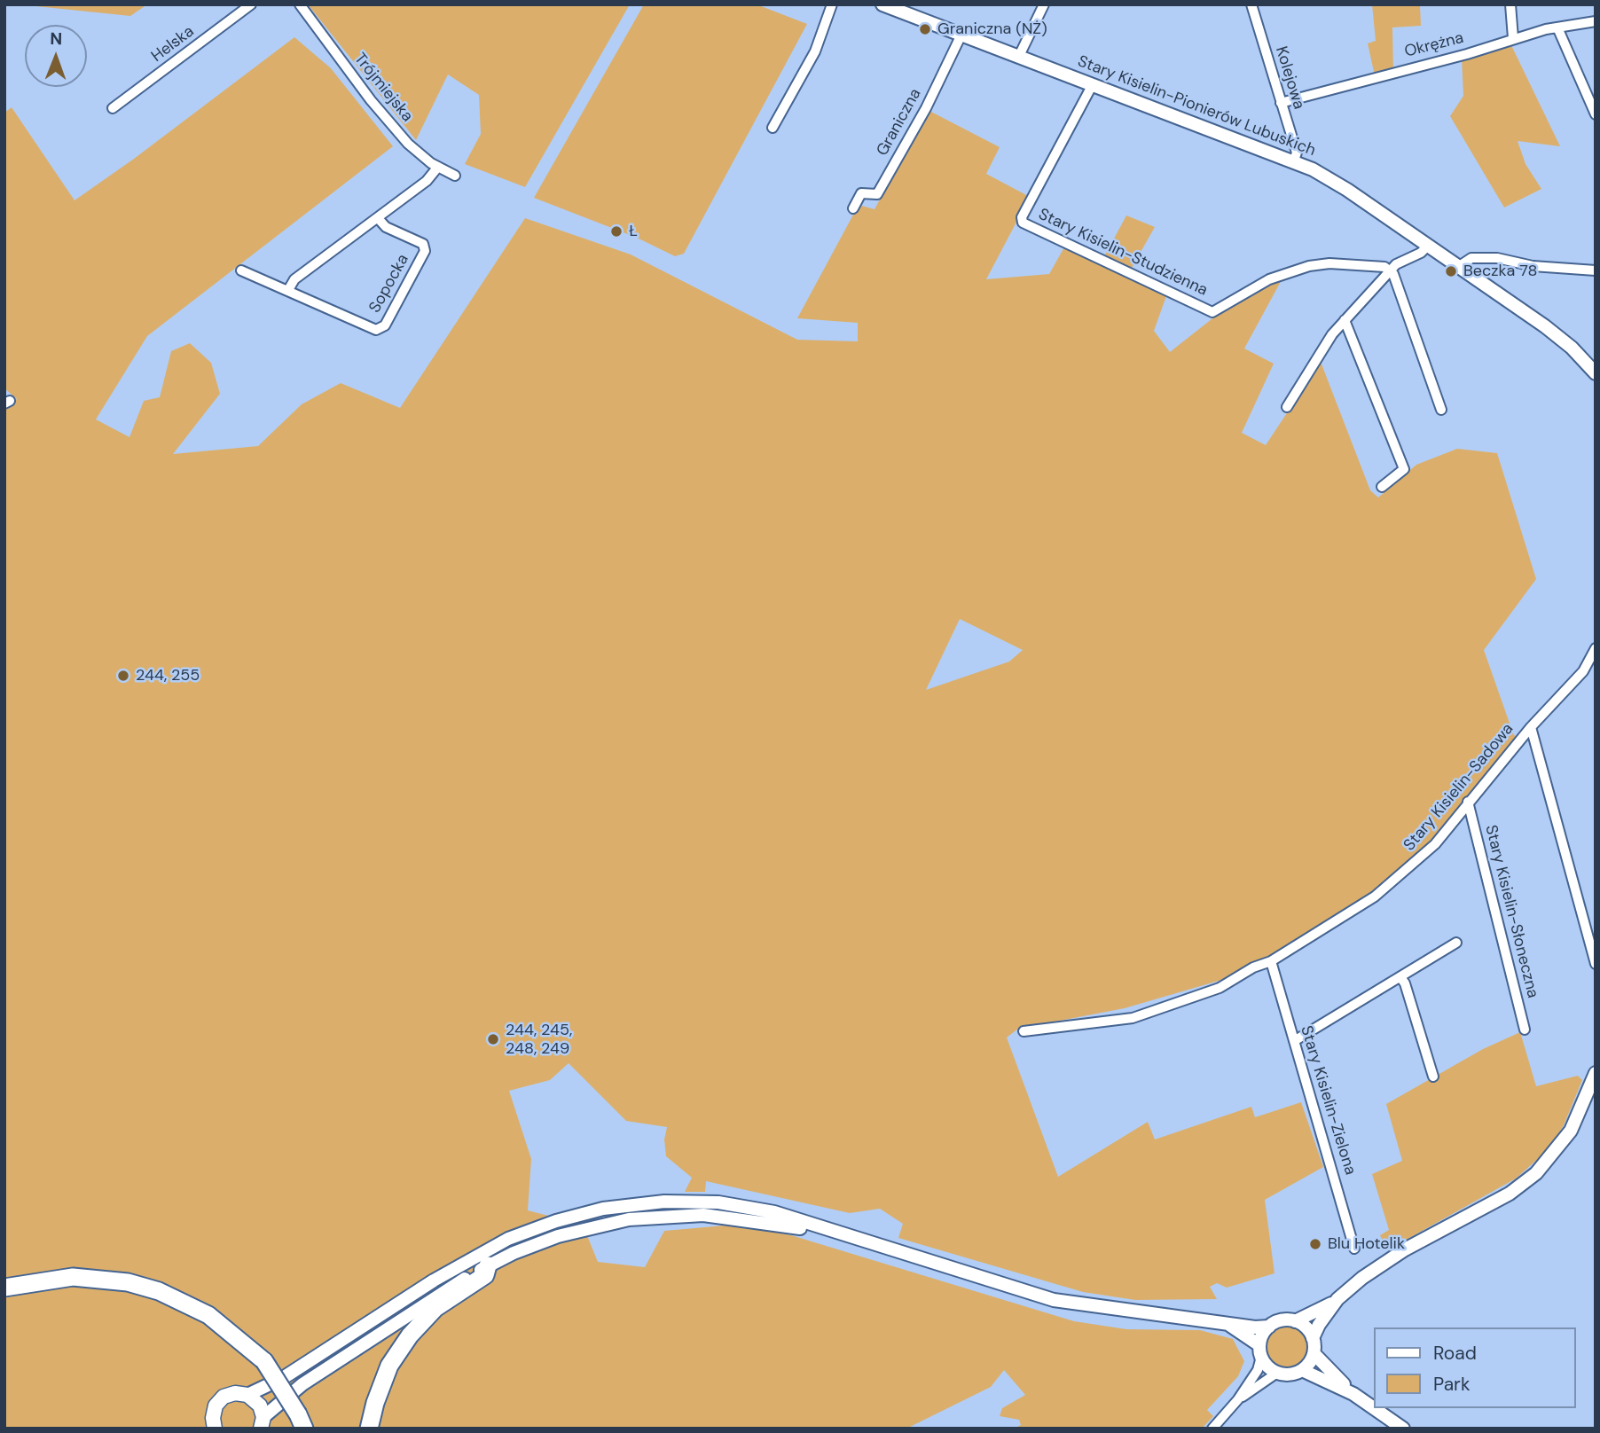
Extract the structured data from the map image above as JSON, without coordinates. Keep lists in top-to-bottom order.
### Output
{
  "streets": {
    "main road": ["Stary Kisielin-Pionierów Lubuskich"],
    "street": [
      "Helska",
      "Okrężna",
      "Kolejowa",
      "Trójmiejska",
      "Graniczna",
      "Stary Kisielin-Studzienna",
      "Sopocka",
      "Stary Kisielin-Sadowa",
      "Stary Kisielin-Słoneczna",
      "Stary Kisielin-Zielona"
    ]
  },
  "crossings": [
    ["Okrężna", "Kolejowa"],
    ["Kolejowa", "Stary Kisielin-Pionierów Lubuskich"],
    ["Stary Kisielin-Pionierów Lubuskich", "Graniczna"],
    ["Stary Kisielin-Pionierów Lubuskich", "Stary Kisielin-Studzienna"],
    ["Stary Kisielin-Sadowa", "Stary Kisielin-Słoneczna"],
    ["Stary Kisielin-Sadowa", "Stary Kisielin-Zielona"]
  ],
  "places": [
    "Graniczna (NŻ)",
    "Ł",
    "Beczka 78",
    "244, 255",
    "244, 245, 248, 249",
    "Blu Hotelik"
  ],
  "legend": ["Road", "Park"],
  "north": "top"
}
